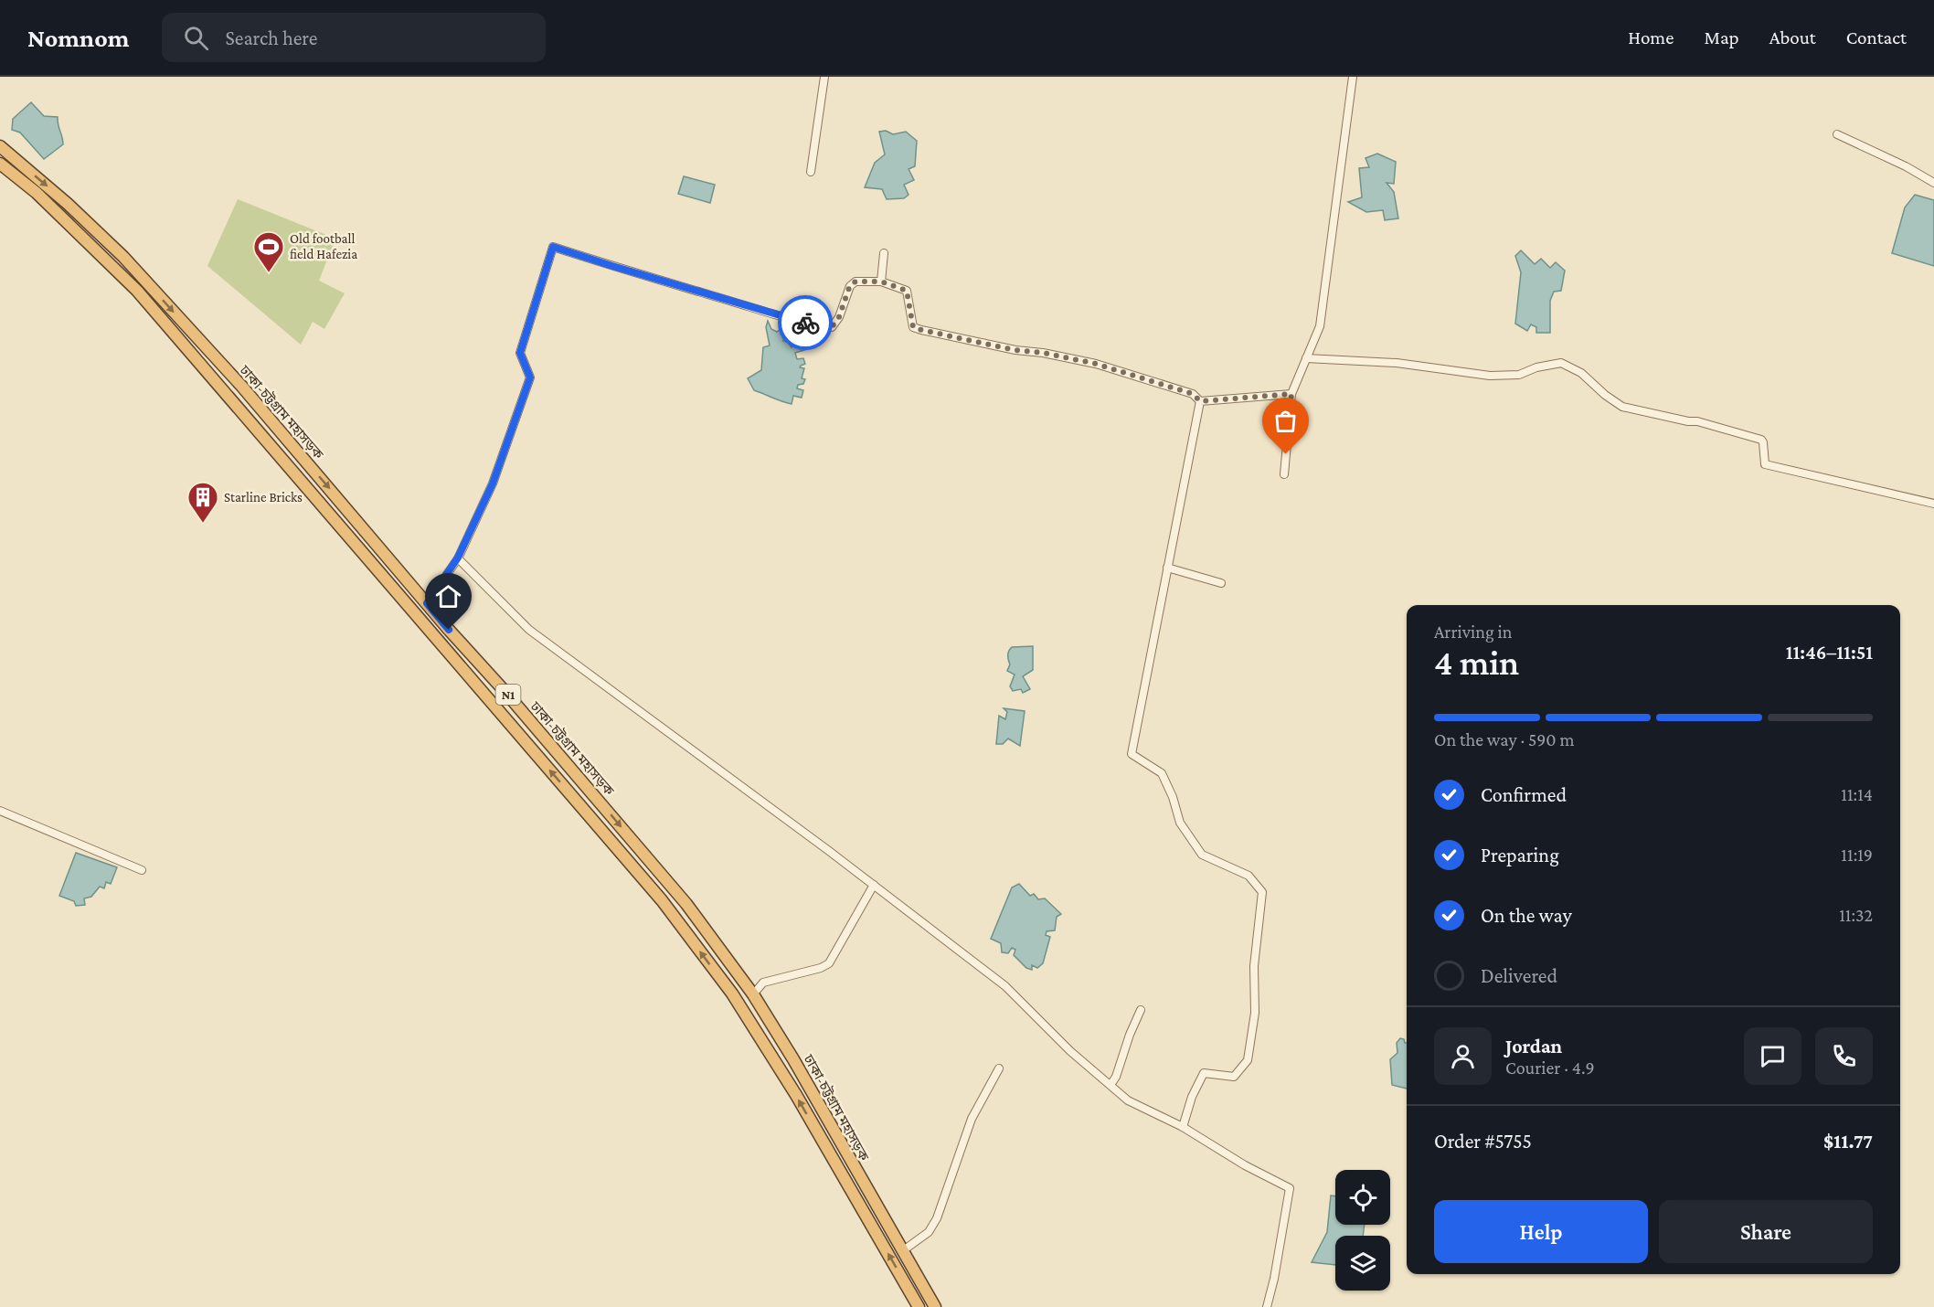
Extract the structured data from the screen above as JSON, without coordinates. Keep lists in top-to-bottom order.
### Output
{
  "streets": {
    "highway": ["ঢাকা-চট্টগ্রাম মহাসড়ক", "N1"]
  },
  "places": {
    "sports": ["Old football field Hafezia"],
    "building": ["Starline Bricks"]
  },
  "page": {
    "header": "Nomnom",
    "search": "Search here",
    "nav": [
      "Home",
      "Map",
      "About",
      "Contact"
    ],
    "heading": ["4 min", "Arriving in", "11:46–11:51"],
    "panel": [
      "Jordan",
      "Courier · 4.9",
      "Order #5755",
      "$11.77"
    ],
    "bar": "On the way · 590 m",
    "list": [
      ["Confirmed", "11:14"],
      ["Preparing", "11:19"],
      ["On the way", "11:32"],
      "Delivered"
    ],
    "buttons": ["Help", "Share"]
  }
}
